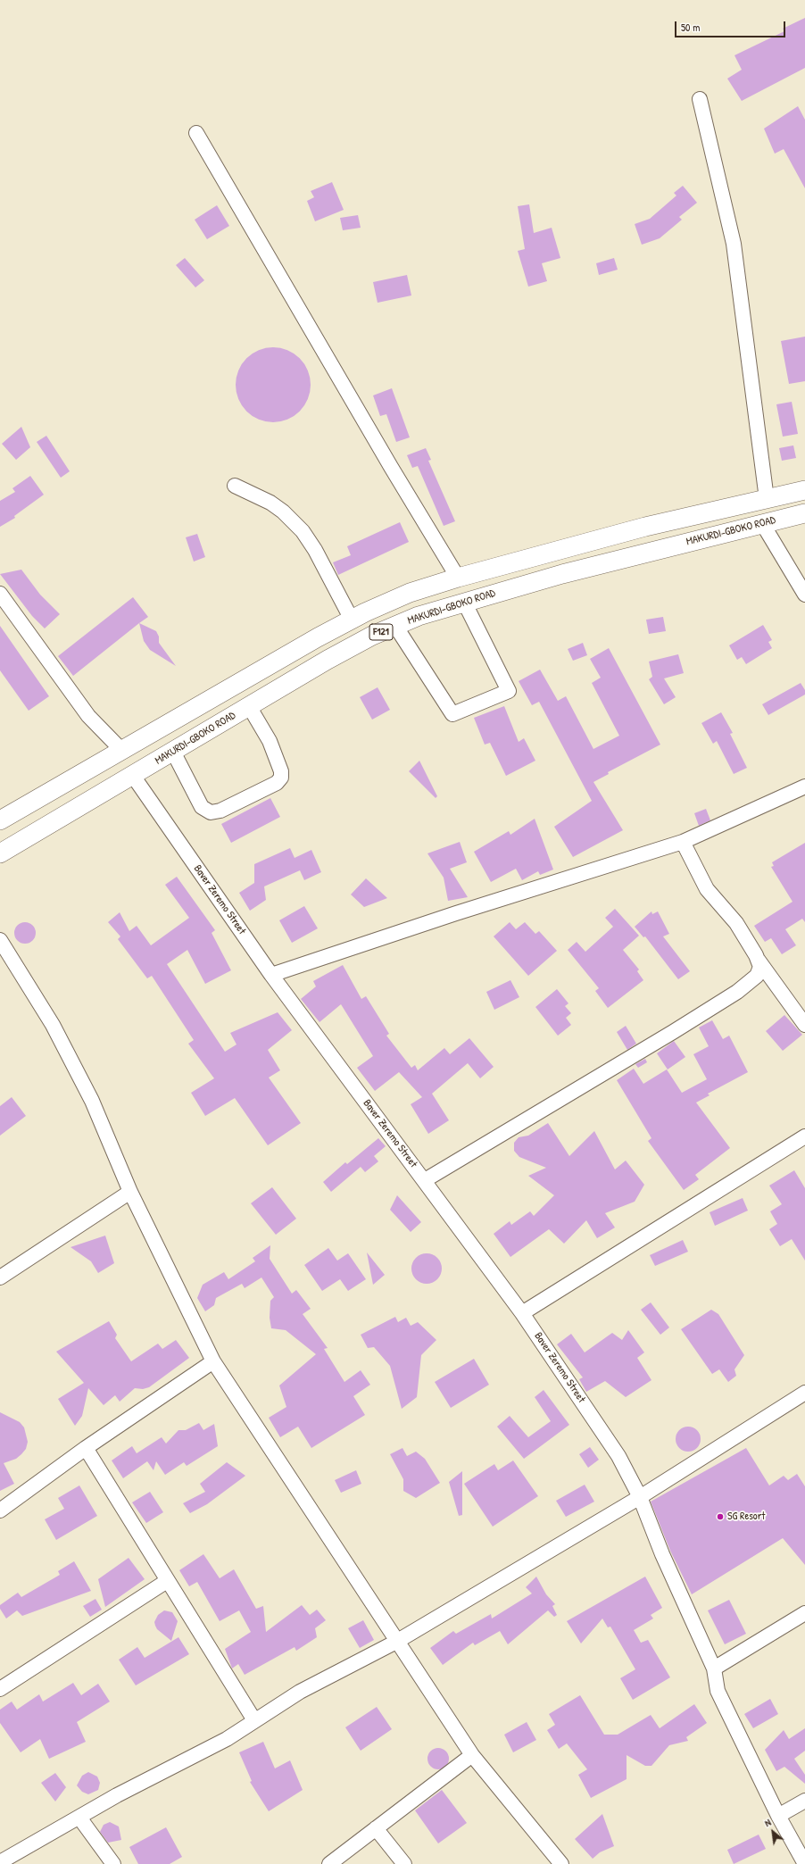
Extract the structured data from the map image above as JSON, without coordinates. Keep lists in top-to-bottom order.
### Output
{
  "streets": {
    "main road": ["MAKURDI-GBOKO ROAD", "F121"],
    "street": ["Baver Zeremo Street"]
  },
  "crossings": [
    ["MAKURDI-GBOKO ROAD", "Baver Zeremo Street"]
  ],
  "places": ["SG Resort"],
  "scale_bar": "50 m",
  "north": "top left"
}
